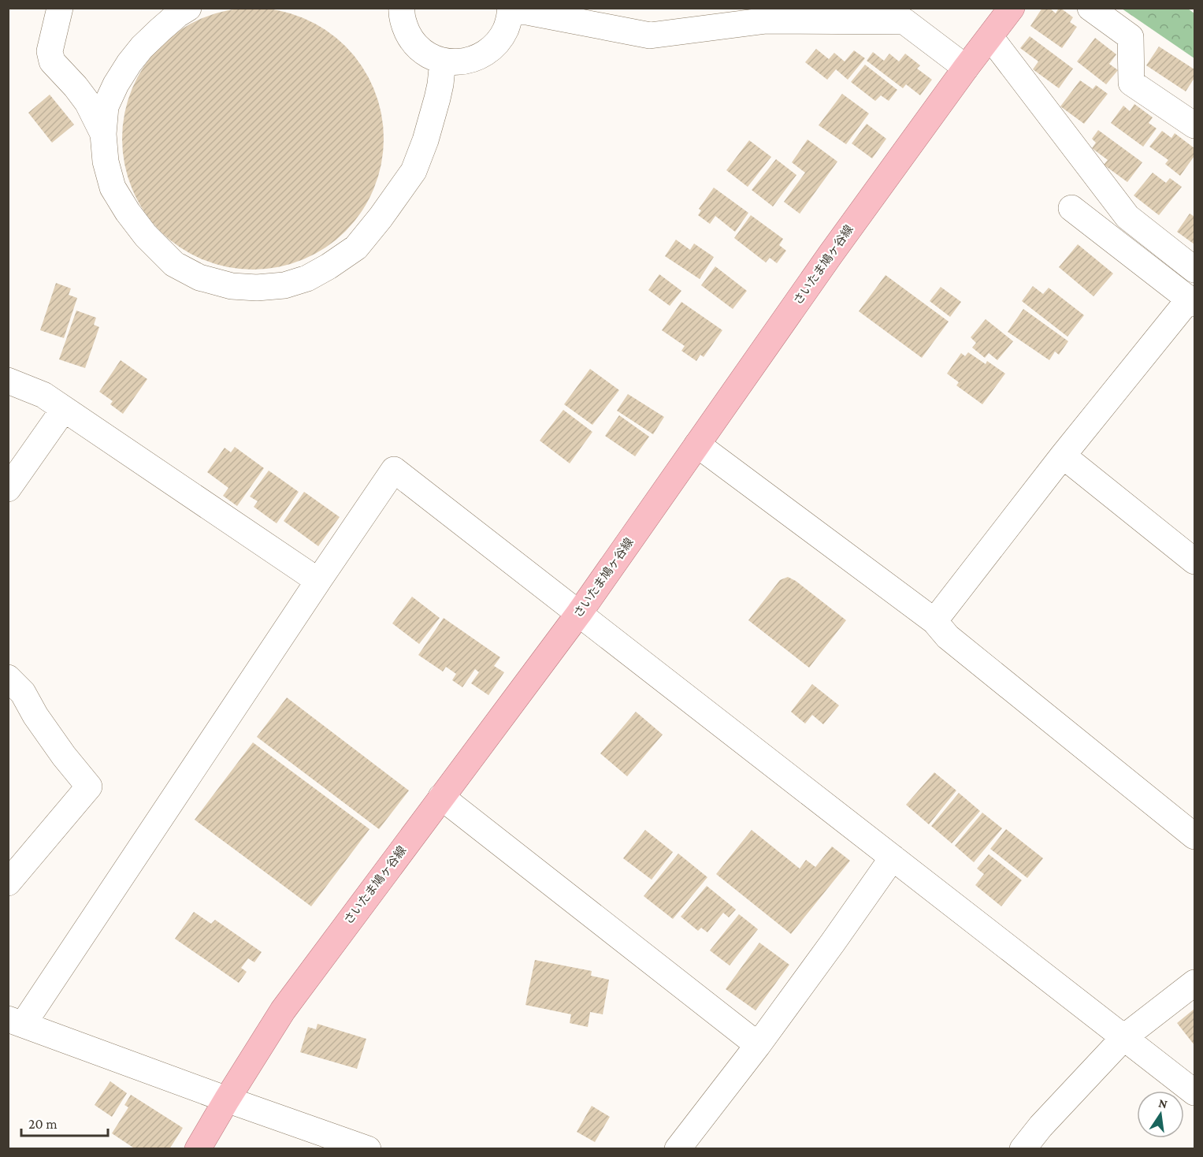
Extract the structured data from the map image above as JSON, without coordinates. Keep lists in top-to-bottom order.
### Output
{
  "streets": {
    "main road": ["さいたま鳩ヶ谷線"]
  },
  "scale_bar": "20 m",
  "north": "top"
}
